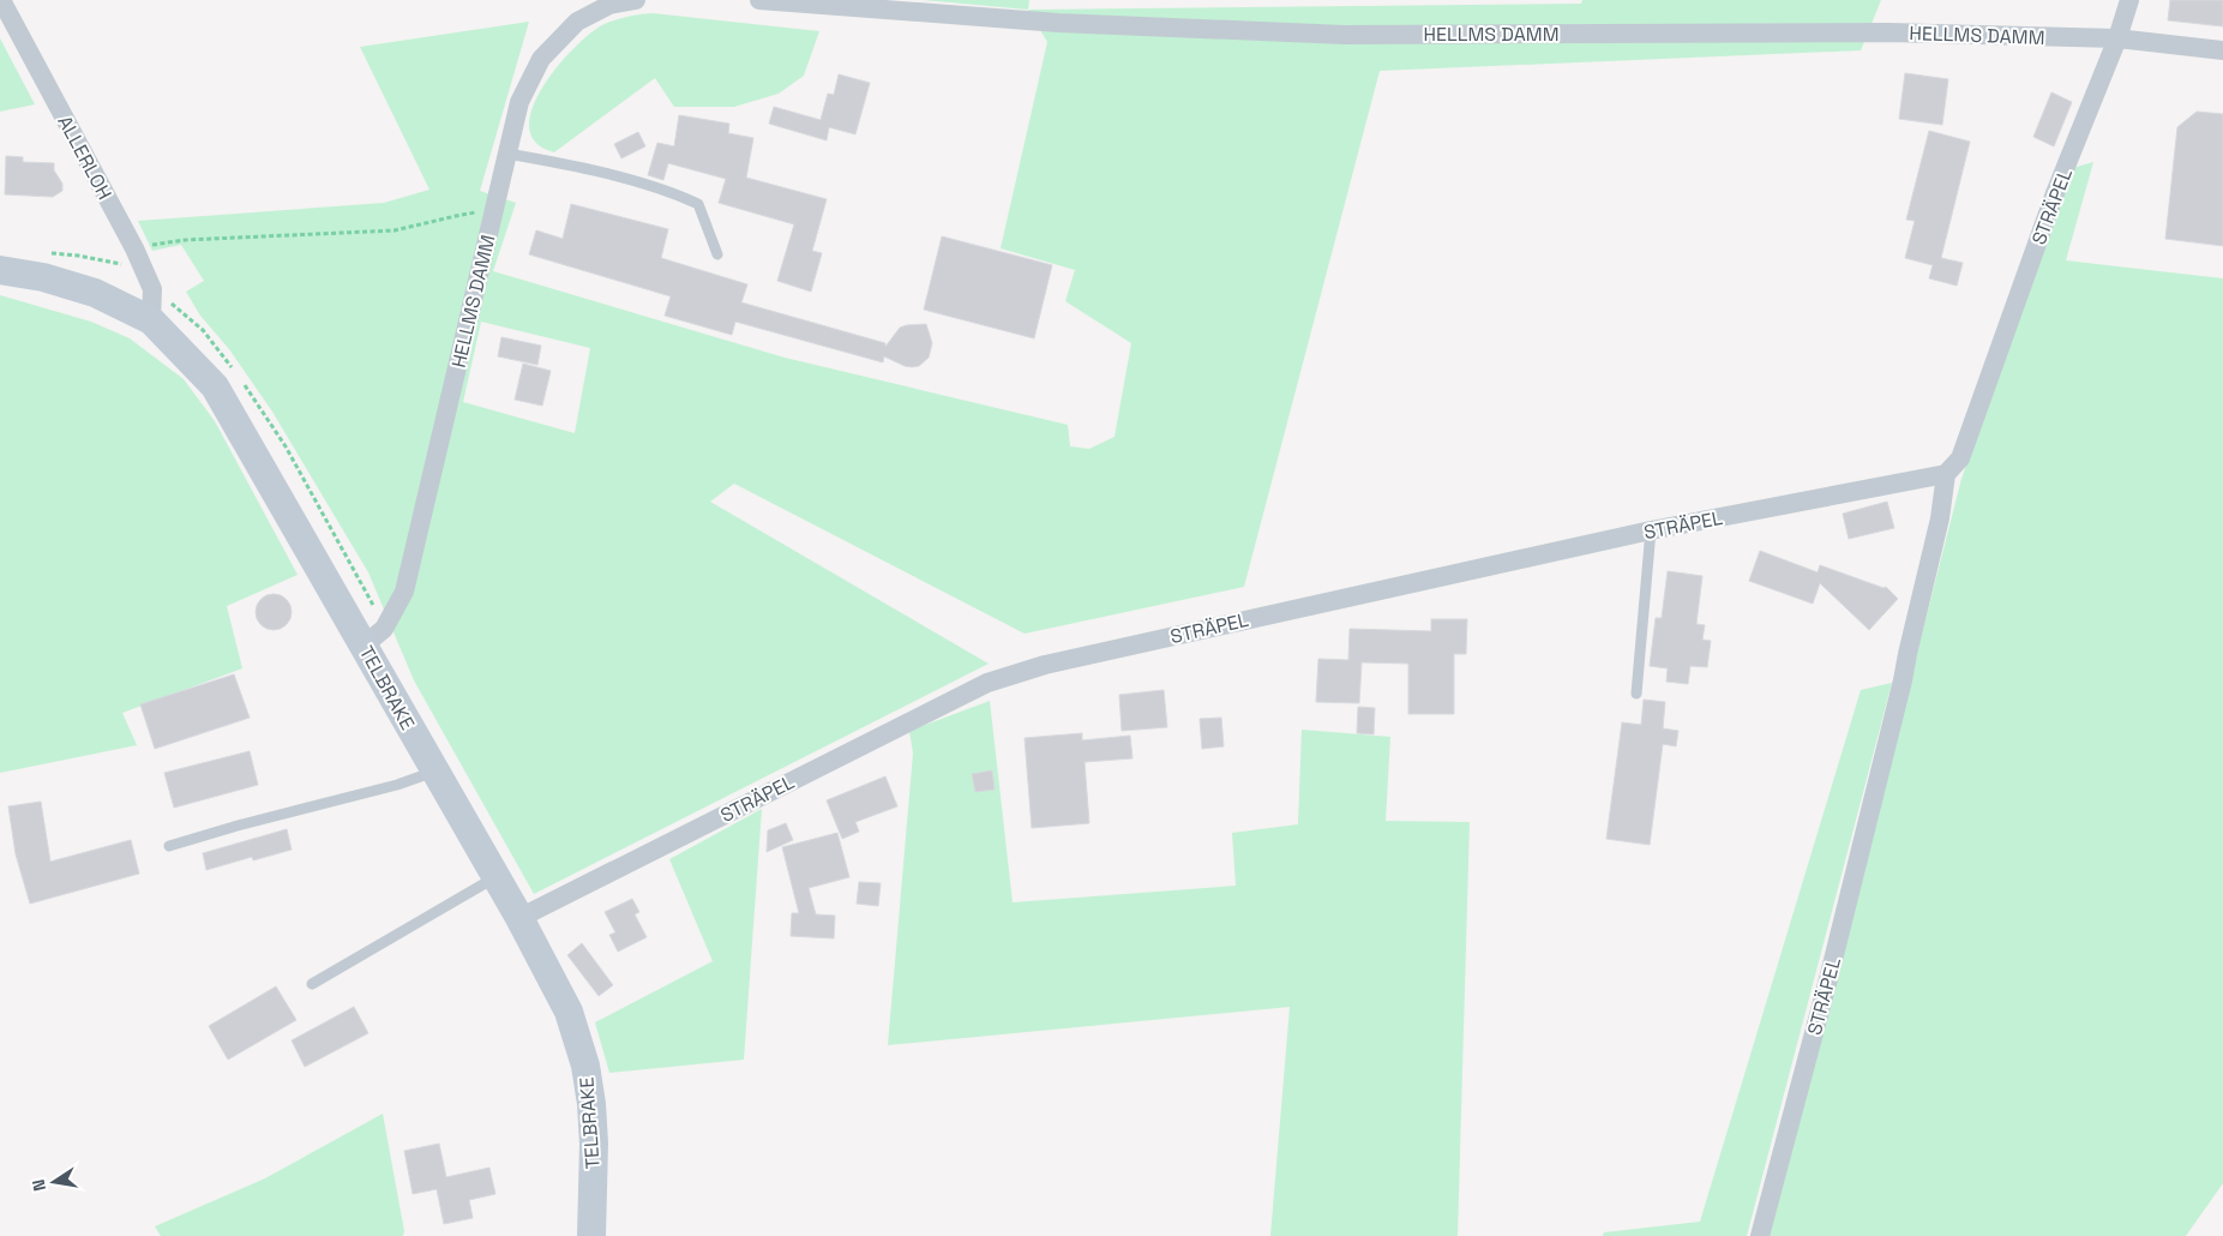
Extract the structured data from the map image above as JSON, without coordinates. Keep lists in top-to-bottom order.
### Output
{
  "streets": {
    "street": [
      "HELLMS DAMM",
      "ALLERLOH",
      "STRÄPEL",
      "TELBRAKE"
    ]
  },
  "crossings": [
    ["HELLMS DAMM", "STRÄPEL"],
    ["HELLMS DAMM", "TELBRAKE"],
    ["ALLERLOH", "TELBRAKE"],
    ["STRÄPEL", "TELBRAKE"]
  ],
  "north": "left"
}
